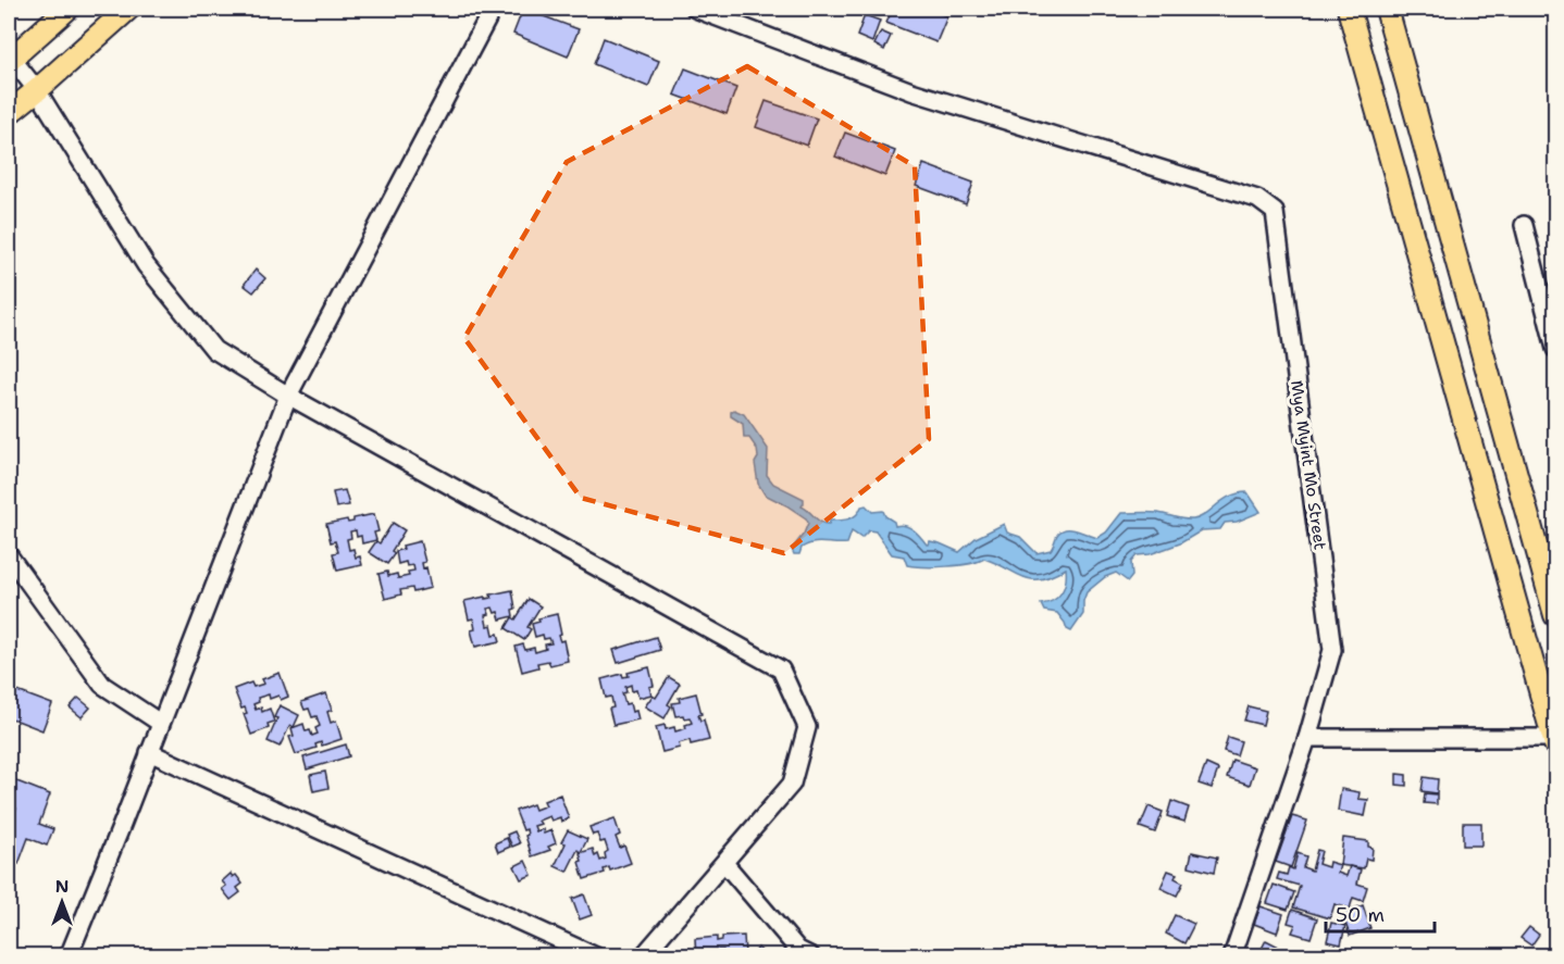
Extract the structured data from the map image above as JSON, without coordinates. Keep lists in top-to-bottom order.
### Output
{
  "streets": {
    "street": ["Mya Myint Mo Street"]
  },
  "scale_bar": "50 m",
  "north": "top"
}
